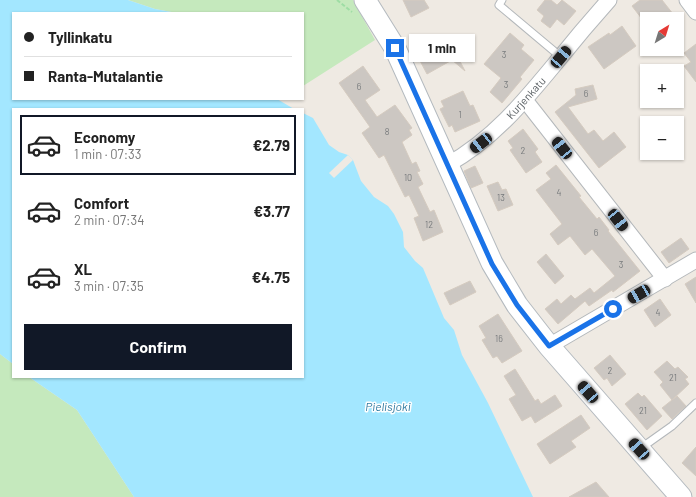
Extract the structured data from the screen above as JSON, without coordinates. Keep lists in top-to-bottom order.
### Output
{
  "streets": {
    "street": ["Kurjenkatu"]
  },
  "water": ["Pielisjoki"],
  "house_numbers": [
    "3",
    "3",
    "6",
    "6",
    "1",
    "8",
    "2",
    "10",
    "4",
    "13",
    "12",
    "6",
    "3",
    "4",
    "16",
    "2",
    "21",
    "21"
  ],
  "north": "top right",
  "page": {
    "map_buttons": ["+", "−"],
    "banner": ["Tyllinkatu", "Ranta-Mutalantie"],
    "bubble": "1 min",
    "list": [
      {
        "name": "Economy",
        "note": "1 min · 07:33",
        "value": "€2.79"
      },
      {
        "name": "Comfort",
        "note": "2 min · 07:34",
        "value": "€3.77"
      },
      {
        "name": "XL",
        "note": "3 min · 07:35",
        "value": "€4.75"
      }
    ],
    "buttons": "Confirm"
  }
}
